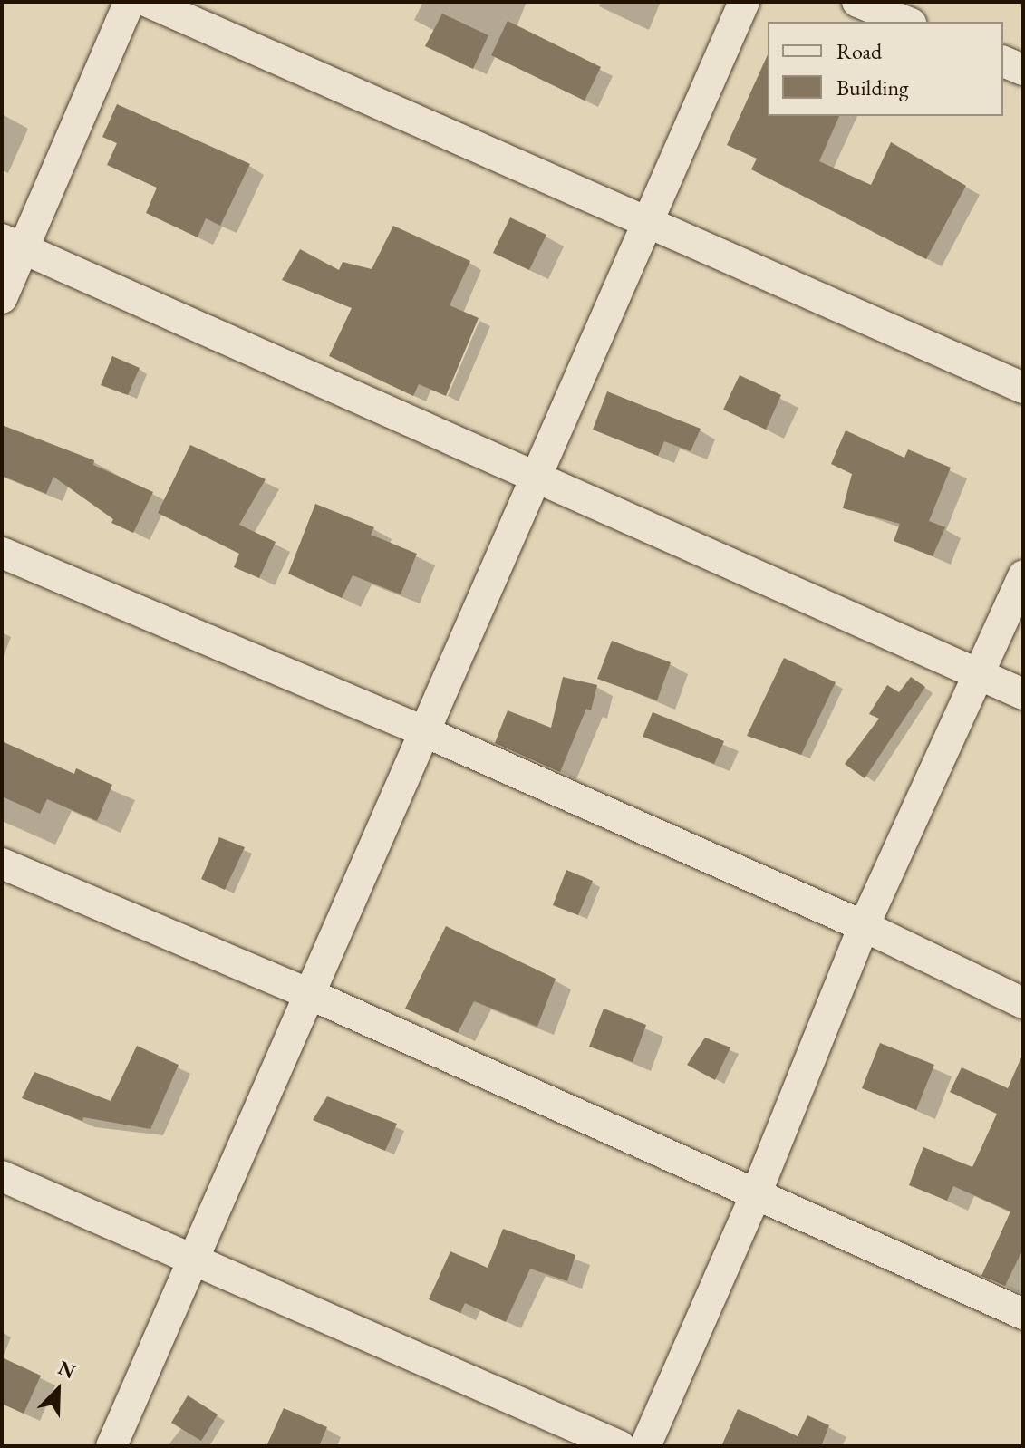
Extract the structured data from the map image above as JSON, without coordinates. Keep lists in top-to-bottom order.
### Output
{
  "legend": ["Road", "Building"],
  "north": "top right"
}
